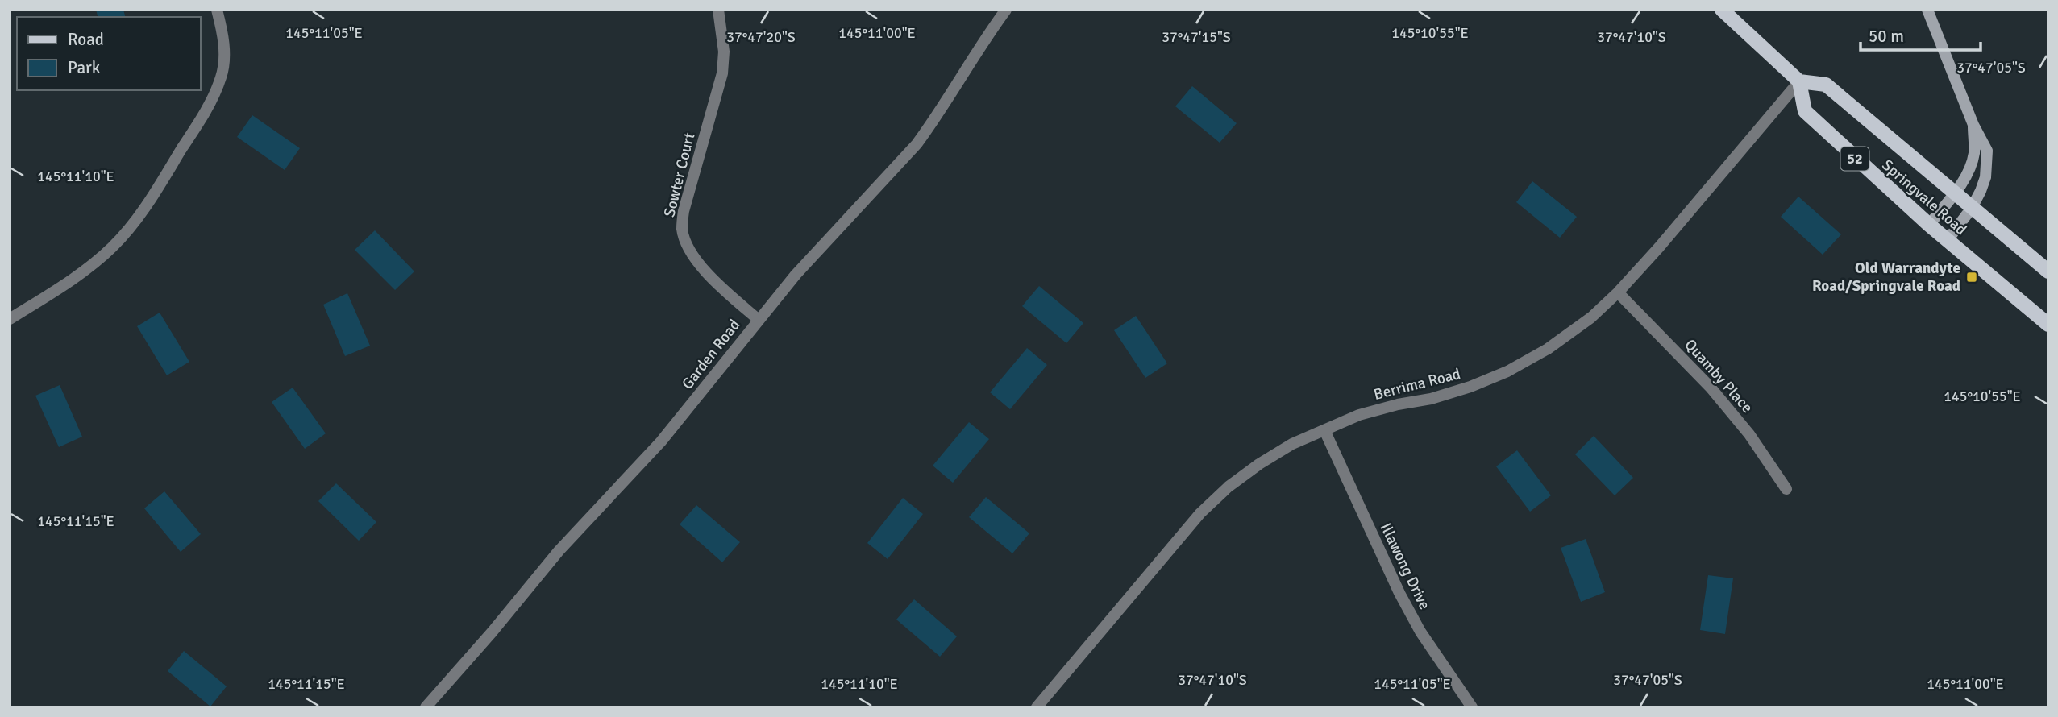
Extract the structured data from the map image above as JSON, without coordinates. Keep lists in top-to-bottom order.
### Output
{
  "streets": {
    "main road": ["52", "Springvale Road"],
    "street": [
      "Sowter Court",
      "Garden Road",
      "Quamby Place",
      "Berrima Road",
      "Illawong Drive"
    ]
  },
  "crossings": [
    ["Sowter Court", "Garden Road"],
    ["Springvale Road", "Berrima Road"],
    ["Quamby Place", "Berrima Road"],
    ["Berrima Road", "Illawong Drive"]
  ],
  "places": {
    "transit": ["Old Warrandyte Road/Springvale Road"]
  },
  "legend": ["Road", "Park"],
  "scale_bar": "50 m",
  "coordinates": [
    "145°11'05\"E",
    "145°11'00\"E",
    "145°10'55\"E",
    "37°47'20\"S",
    "37°47'15\"S",
    "37°47'10\"S",
    "37°47'05\"S",
    "145°11'10\"E",
    "145°11'15\"E"
  ]
}
